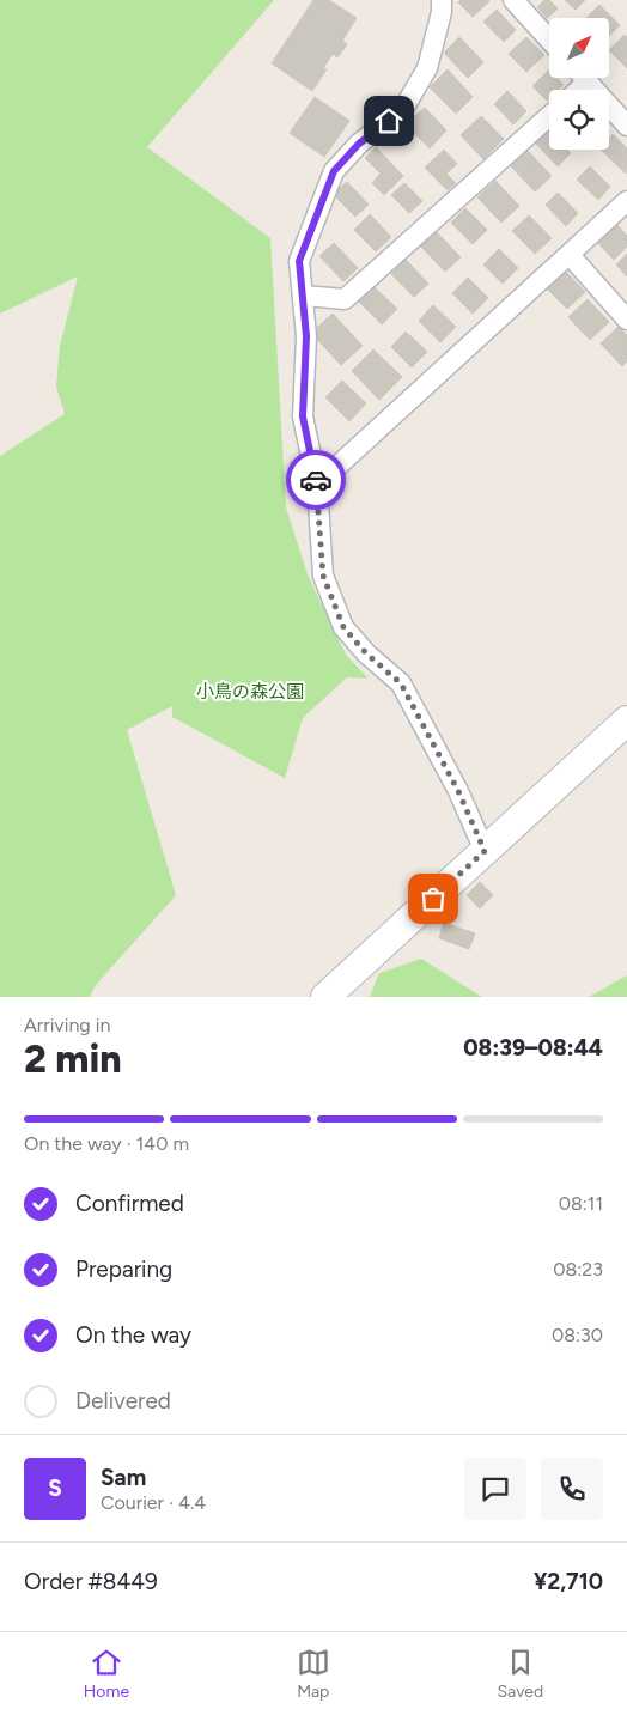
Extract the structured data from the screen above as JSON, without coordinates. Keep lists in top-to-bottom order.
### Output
{
  "parks": ["小鳥の森公園"],
  "north": "top right",
  "page": {
    "heading": ["2 min", "Arriving in", "08:39–08:44"],
    "panel": [
      "Sam",
      "Courier · 4.4",
      "Order #8449",
      "¥2,710"
    ],
    "bar": "On the way · 140 m",
    "list": [
      ["Confirmed", "08:11"],
      ["Preparing", "08:23"],
      ["On the way", "08:30"],
      "Delivered"
    ],
    "round": "S",
    "tabs": ["Home", "Map", "Saved"]
  }
}
